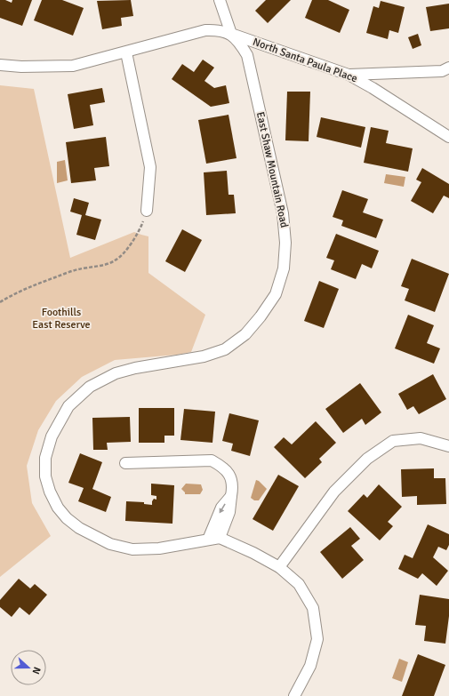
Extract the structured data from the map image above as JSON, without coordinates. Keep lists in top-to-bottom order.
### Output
{
  "streets": {
    "street": ["North Santa Paula Place", "East Shaw Mountain Road"]
  },
  "crossings": [
    ["North Santa Paula Place", "East Shaw Mountain Road"]
  ],
  "parks": ["Foothills East Reserve"],
  "north": "right"
}
